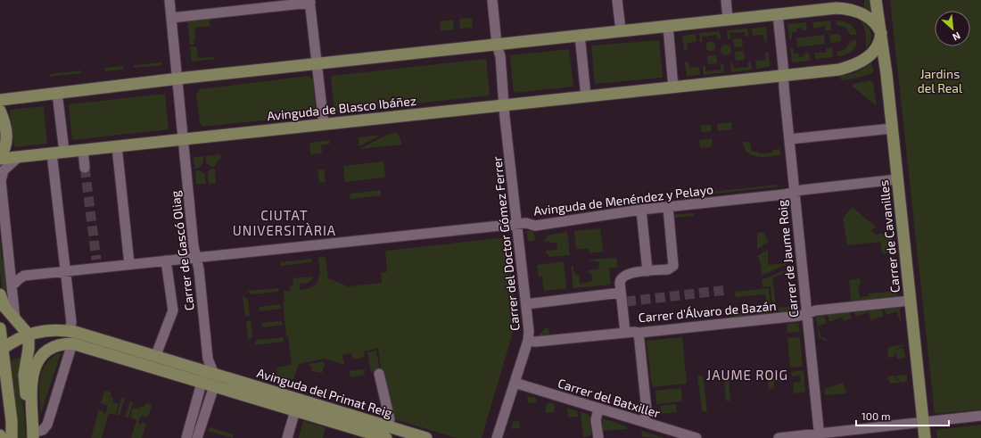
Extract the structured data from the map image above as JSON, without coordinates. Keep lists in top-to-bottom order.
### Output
{
  "streets": {
    "main road": ["Avinguda de Blasco Ibáñez", "Carrer de Cavanilles", "Avinguda del Primat Reig"],
    "street": [
      "Avinguda de Menéndez y Pelayo",
      "Carrer del Doctor Gómez Ferrer",
      "Carrer de Gascó Oliag",
      "Carrer de Jaume Roig",
      "Carrer d'Álvaro de Bazán",
      "Carrer del Batxiller"
    ]
  },
  "crossings": [
    ["Avinguda de Blasco Ibáñez", "Carrer de Cavanilles"],
    ["Avinguda de Blasco Ibáñez", "Carrer del Doctor Gómez Ferrer"],
    ["Avinguda de Blasco Ibáñez", "Carrer de Gascó Oliag"],
    ["Avinguda de Blasco Ibáñez", "Carrer de Jaume Roig"],
    ["Avinguda de Menéndez y Pelayo", "Carrer de Cavanilles"],
    ["Avinguda de Menéndez y Pelayo", "Carrer del Doctor Gómez Ferrer"],
    ["Avinguda de Menéndez y Pelayo", "Carrer de Gascó Oliag"],
    ["Avinguda de Menéndez y Pelayo", "Carrer de Jaume Roig"],
    ["Carrer de Cavanilles", "Carrer d'Álvaro de Bazán"],
    ["Carrer del Doctor Gómez Ferrer", "Carrer d'Álvaro de Bazán"],
    ["Carrer del Doctor Gómez Ferrer", "Carrer del Batxiller"],
    ["Carrer de Gascó Oliag", "Avinguda del Primat Reig"],
    ["Carrer de Jaume Roig", "Carrer d'Álvaro de Bazán"]
  ],
  "districts": ["CIUTAT UNIVERSITÀRIA", "JAUME ROIG"],
  "parks": ["Jardins del Real"],
  "scale_bar": "100 m",
  "north": "bottom right"
}
